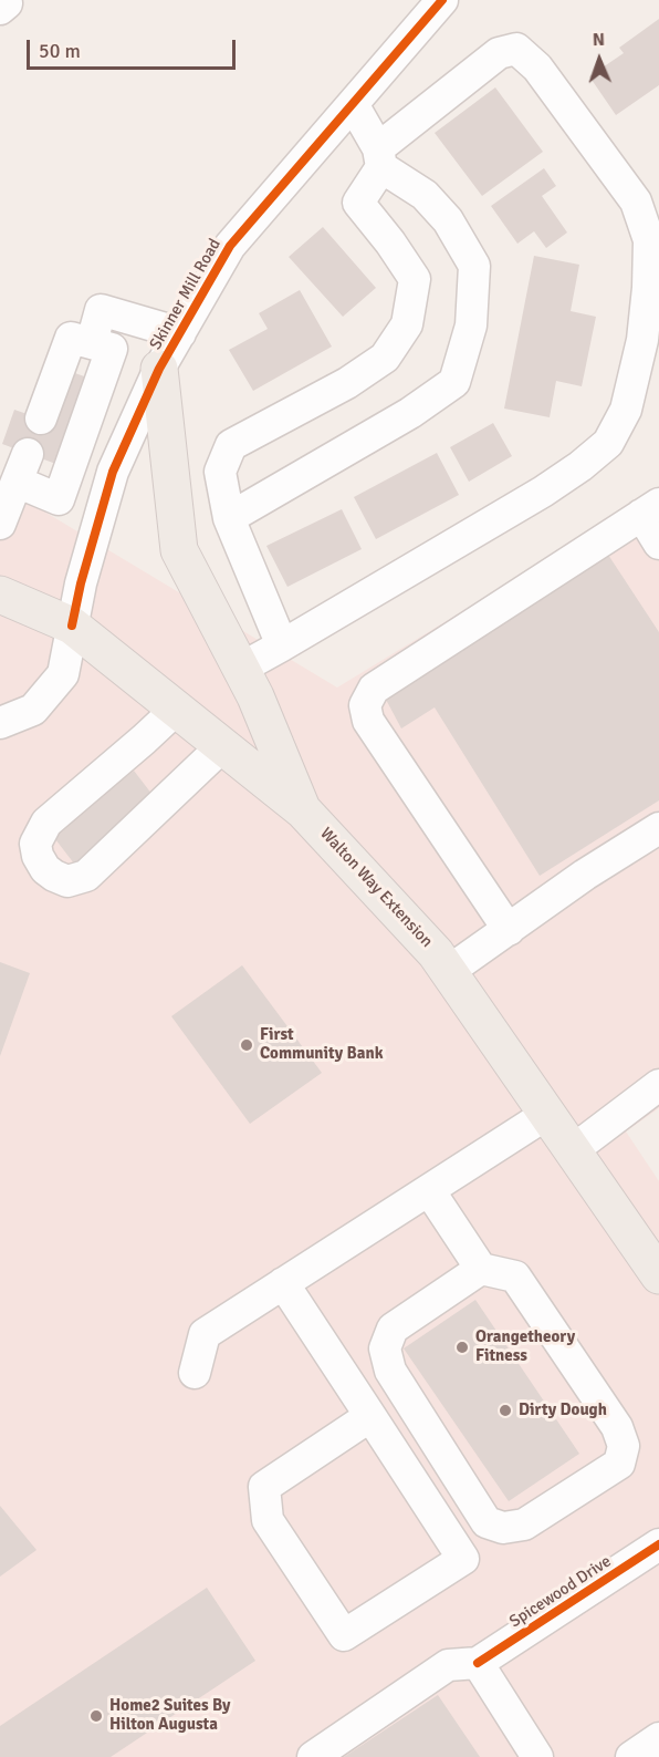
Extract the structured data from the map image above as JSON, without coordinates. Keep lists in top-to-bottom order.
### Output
{
  "streets": {
    "main road": ["Walton Way Extension"],
    "street": ["Skinner Mill Road", "Spicewood Drive"]
  },
  "crossings": [
    ["Skinner Mill Road", "Walton Way Extension"]
  ],
  "places": [
    "First Community Bank",
    "Orangetheory Fitness",
    "Dirty Dough",
    "Home2 Suites By Hilton Augusta"
  ],
  "scale_bar": "50 m",
  "north": "top"
}
